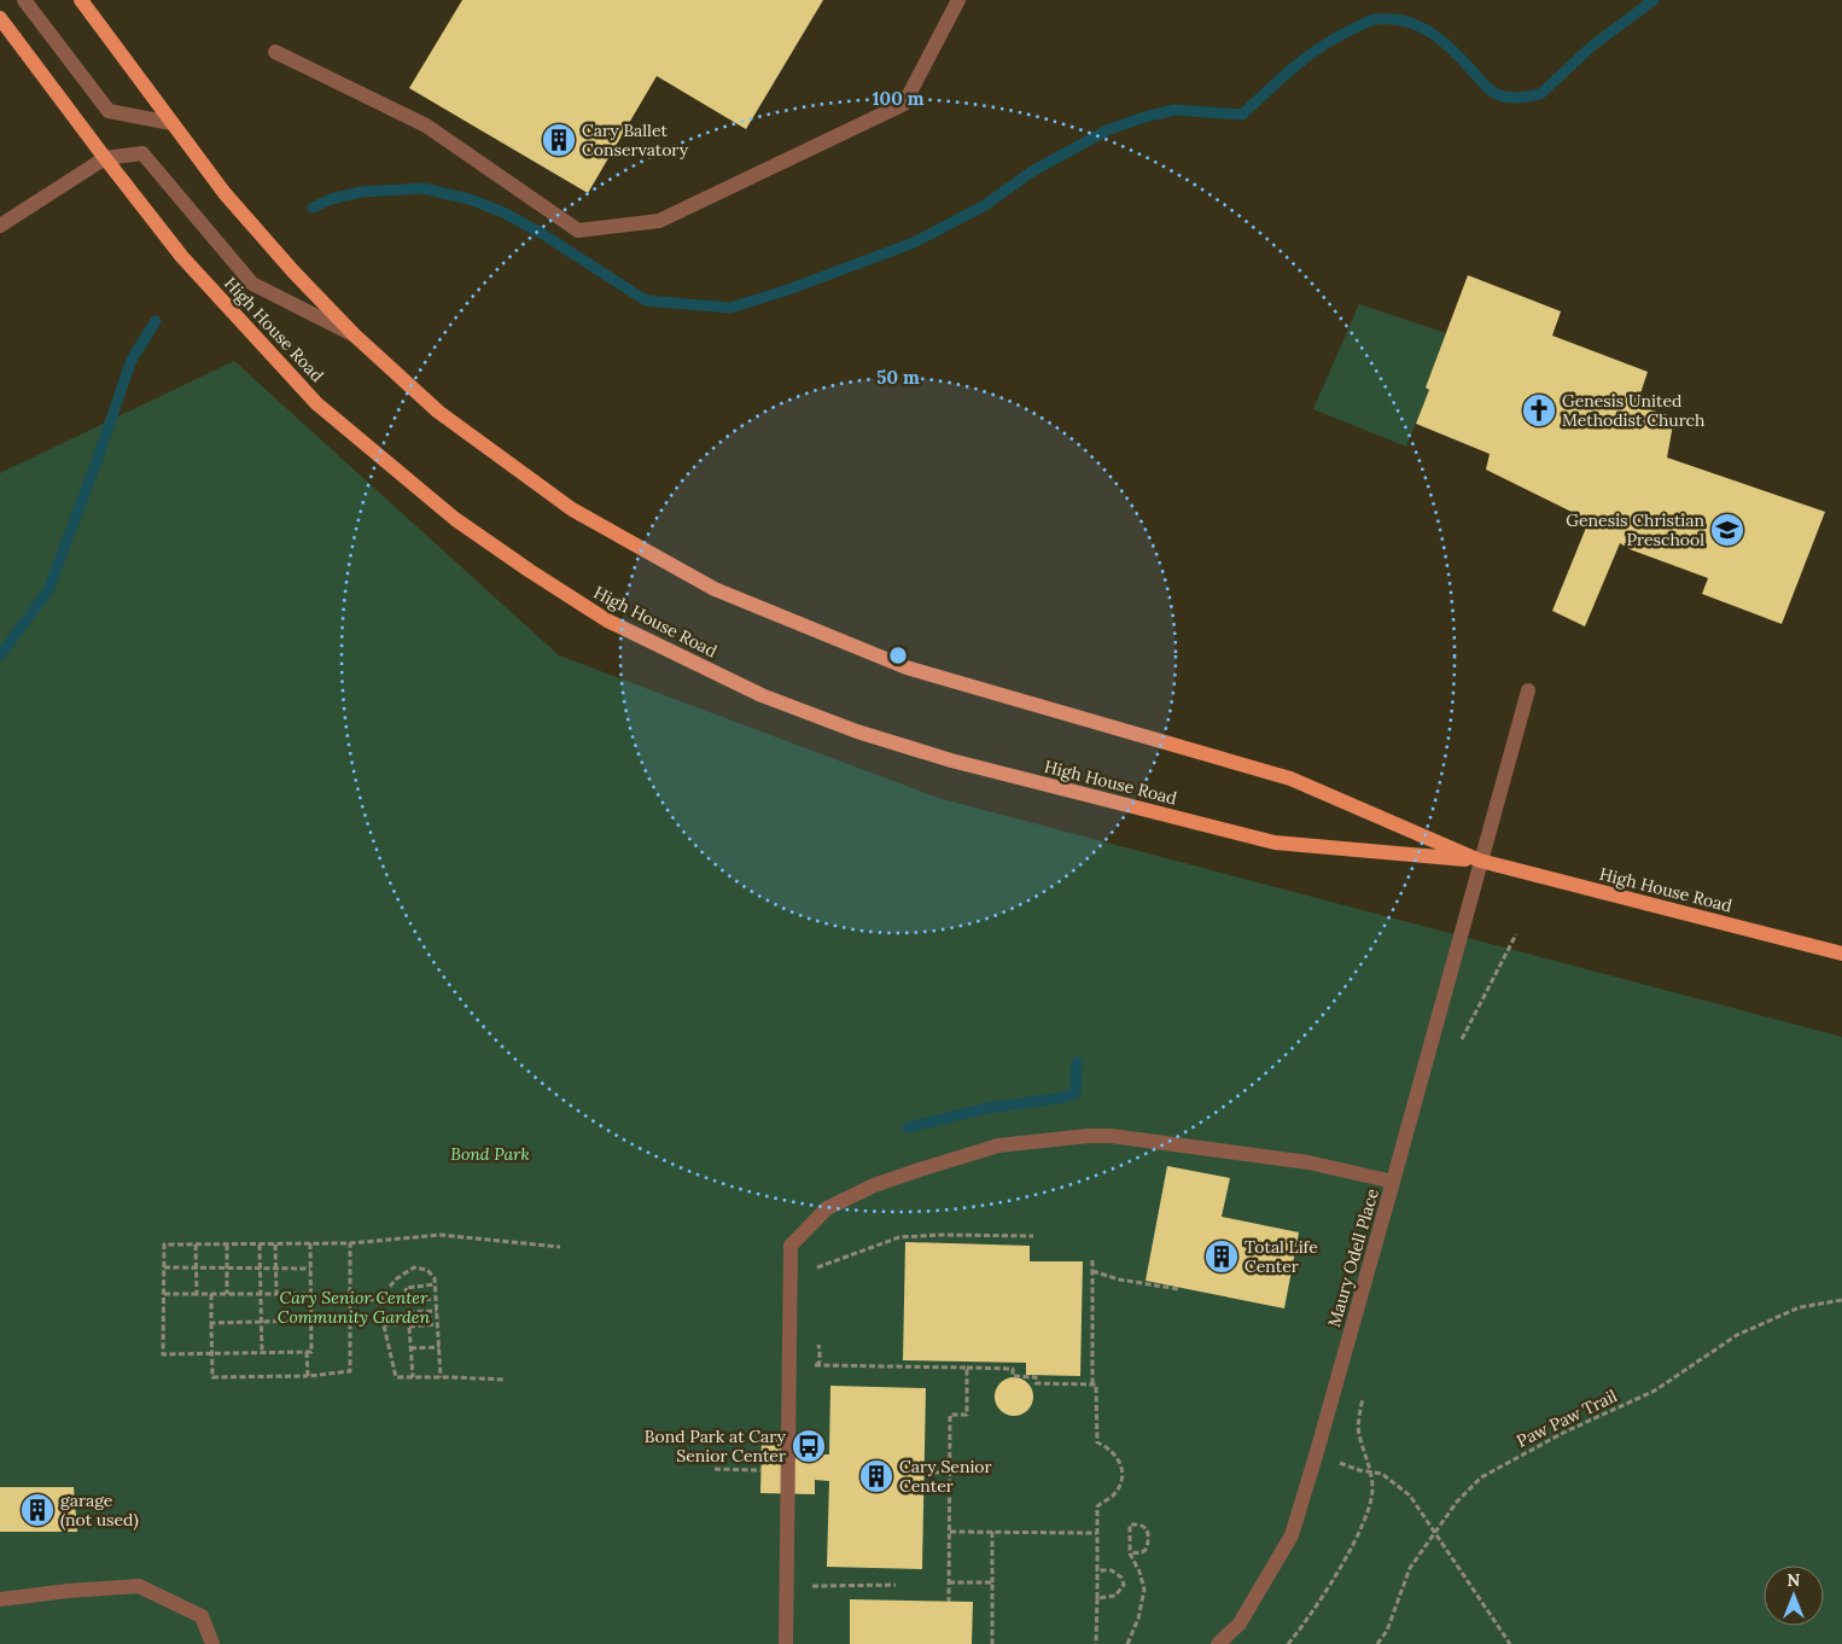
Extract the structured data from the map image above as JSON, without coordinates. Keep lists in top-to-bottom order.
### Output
{
  "streets": {
    "main road": ["High House Road"],
    "street": ["Maury Odell Place"],
    "path": ["Paw Paw Trail"]
  },
  "crossings": [
    ["High House Road", "Maury Odell Place"]
  ],
  "parks": ["Bond Park", "Cary Senior Center Community Garden"],
  "places": {
    "building": [
      "Cary Ballet Conservatory",
      "Total Life Center",
      "Cary Senior Center",
      "garage (not used)"
    ],
    "church": ["Genesis United Methodist Church"],
    "school or university": ["Genesis Christian Preschool"],
    "bus stop": ["Bond Park at Cary Senior Center"]
  },
  "north": "top",
  "rings": ["100 m", "50 m"]
}
